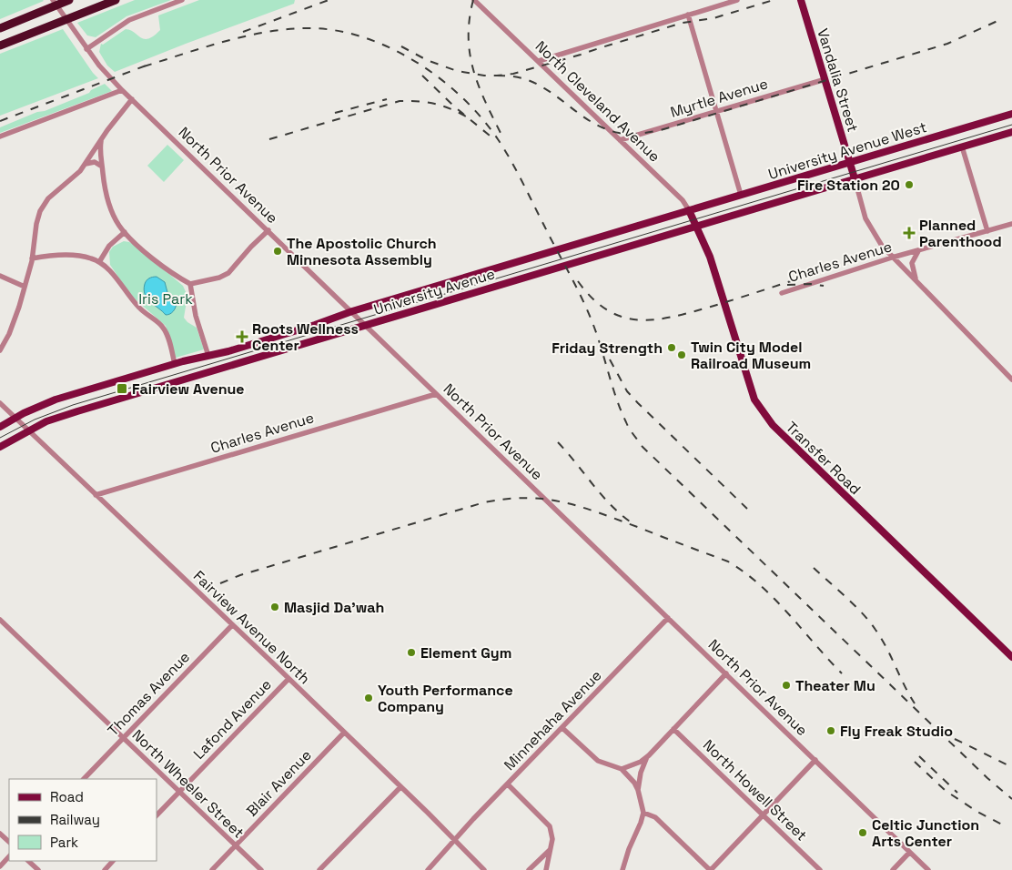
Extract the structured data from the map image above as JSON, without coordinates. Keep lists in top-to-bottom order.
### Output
{
  "streets": {
    "main road": [
      "Vandalia Street",
      "North Cleveland Avenue",
      "University Avenue West",
      "University Avenue",
      "Transfer Road"
    ],
    "street": [
      "Myrtle Avenue",
      "North Prior Avenue",
      "Charles Avenue",
      "Fairview Avenue North",
      "Thomas Avenue",
      "Lafond Avenue",
      "Minnehaha Avenue",
      "Blair Avenue",
      "North Wheeler Street",
      "North Howell Street"
    ]
  },
  "crossings": [
    ["Vandalia Street", "Myrtle Avenue"],
    ["Vandalia Street", "University Avenue West"],
    ["Vandalia Street", "Charles Avenue"],
    ["Myrtle Avenue", "North Cleveland Avenue"],
    ["North Cleveland Avenue", "University Avenue West"],
    ["North Cleveland Avenue", "University Avenue"],
    ["North Cleveland Avenue", "Transfer Road"],
    ["University Avenue West", "University Avenue"],
    ["University Avenue West", "Transfer Road"],
    ["North Prior Avenue", "Charles Avenue"],
    ["North Prior Avenue", "University Avenue"],
    ["North Prior Avenue", "Minnehaha Avenue"],
    ["Charles Avenue", "Fairview Avenue North"],
    ["University Avenue", "Transfer Road"],
    ["University Avenue", "Fairview Avenue North"],
    ["Fairview Avenue North", "Thomas Avenue"],
    ["Fairview Avenue North", "Lafond Avenue"],
    ["Fairview Avenue North", "Minnehaha Avenue"],
    ["Fairview Avenue North", "Blair Avenue"],
    ["Thomas Avenue", "North Wheeler Street"],
    ["Lafond Avenue", "North Wheeler Street"],
    ["Blair Avenue", "North Wheeler Street"]
  ],
  "parks": ["Iris Park"],
  "places": {
    "other": [
      "Fire Station 20",
      "The Apostolic Church Minnesota Assembly",
      "Friday Strength",
      "Twin City Model Railroad Museum",
      "Masjid Da'wah",
      "Element Gym",
      "Theater Mu",
      "Youth Performance Company",
      "Fly Freak Studio",
      "Celtic Junction Arts Center"
    ],
    "health": ["Planned Parenthood", "Roots Wellness Center"],
    "transit": ["Fairview Avenue"]
  },
  "legend": ["Road", "Railway", "Park"]
}
